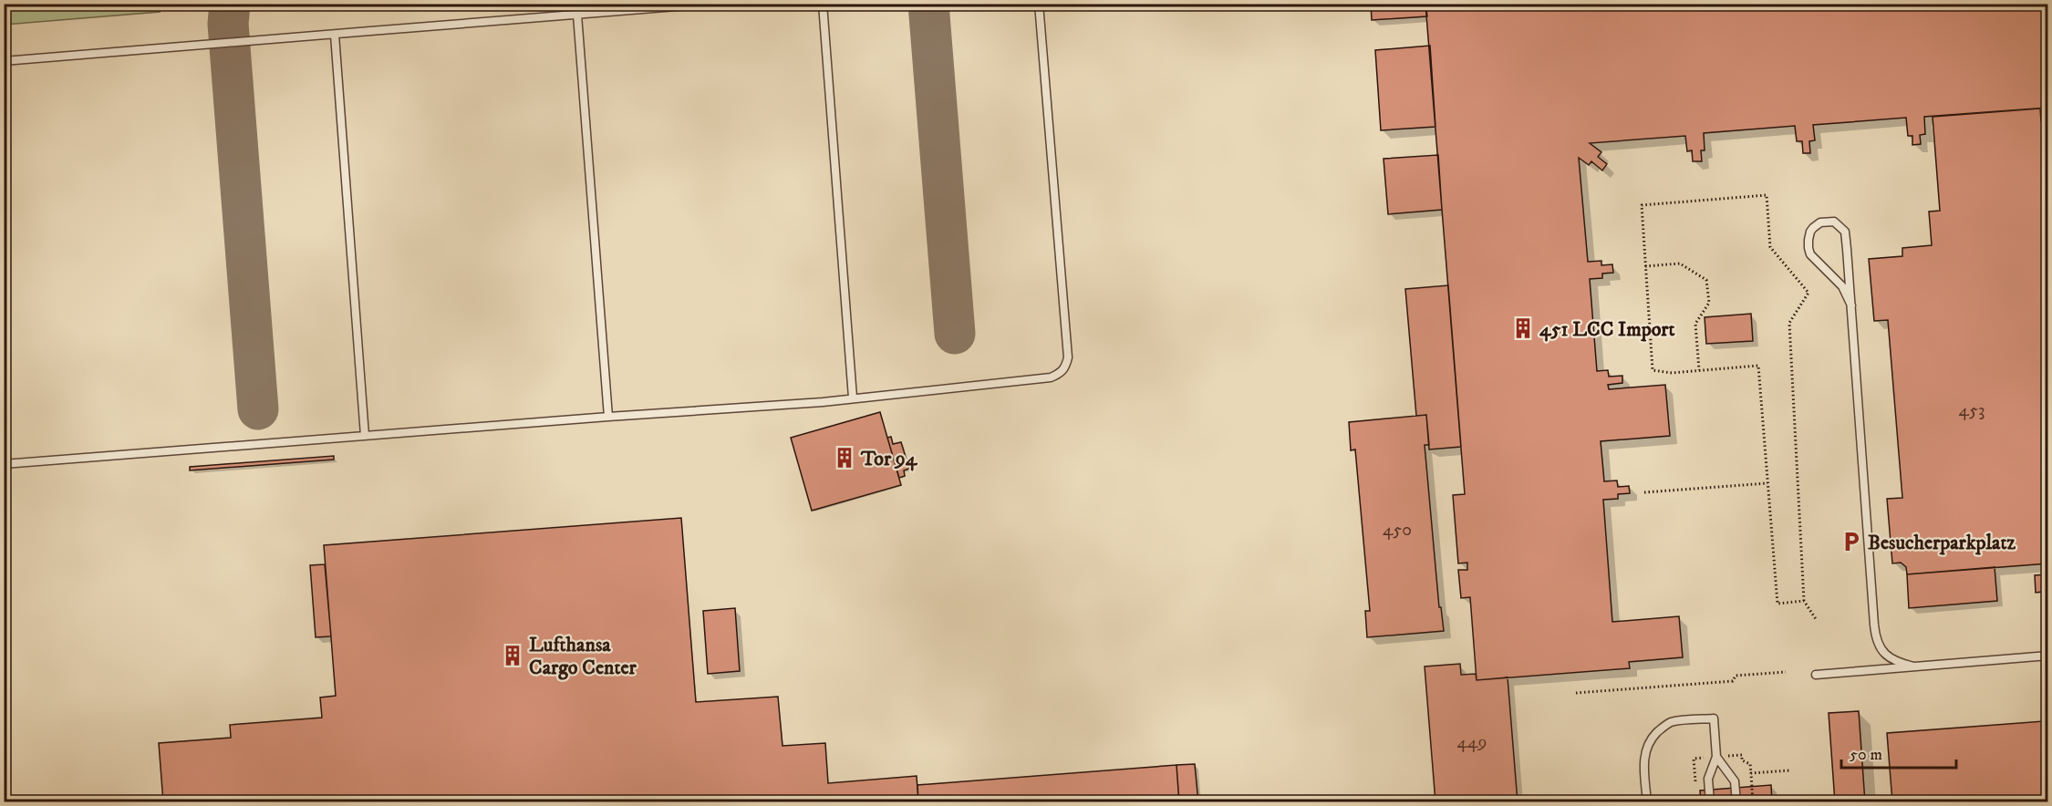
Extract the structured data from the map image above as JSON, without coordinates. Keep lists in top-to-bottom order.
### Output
{
  "places": {
    "building": ["451 LCC Import", "Tor 94", "Lufthansa Cargo Center"],
    "parking": ["Besucherparkplatz"]
  },
  "house_numbers": ["453", "450", "449"],
  "scale_bar": "50 m"
}
